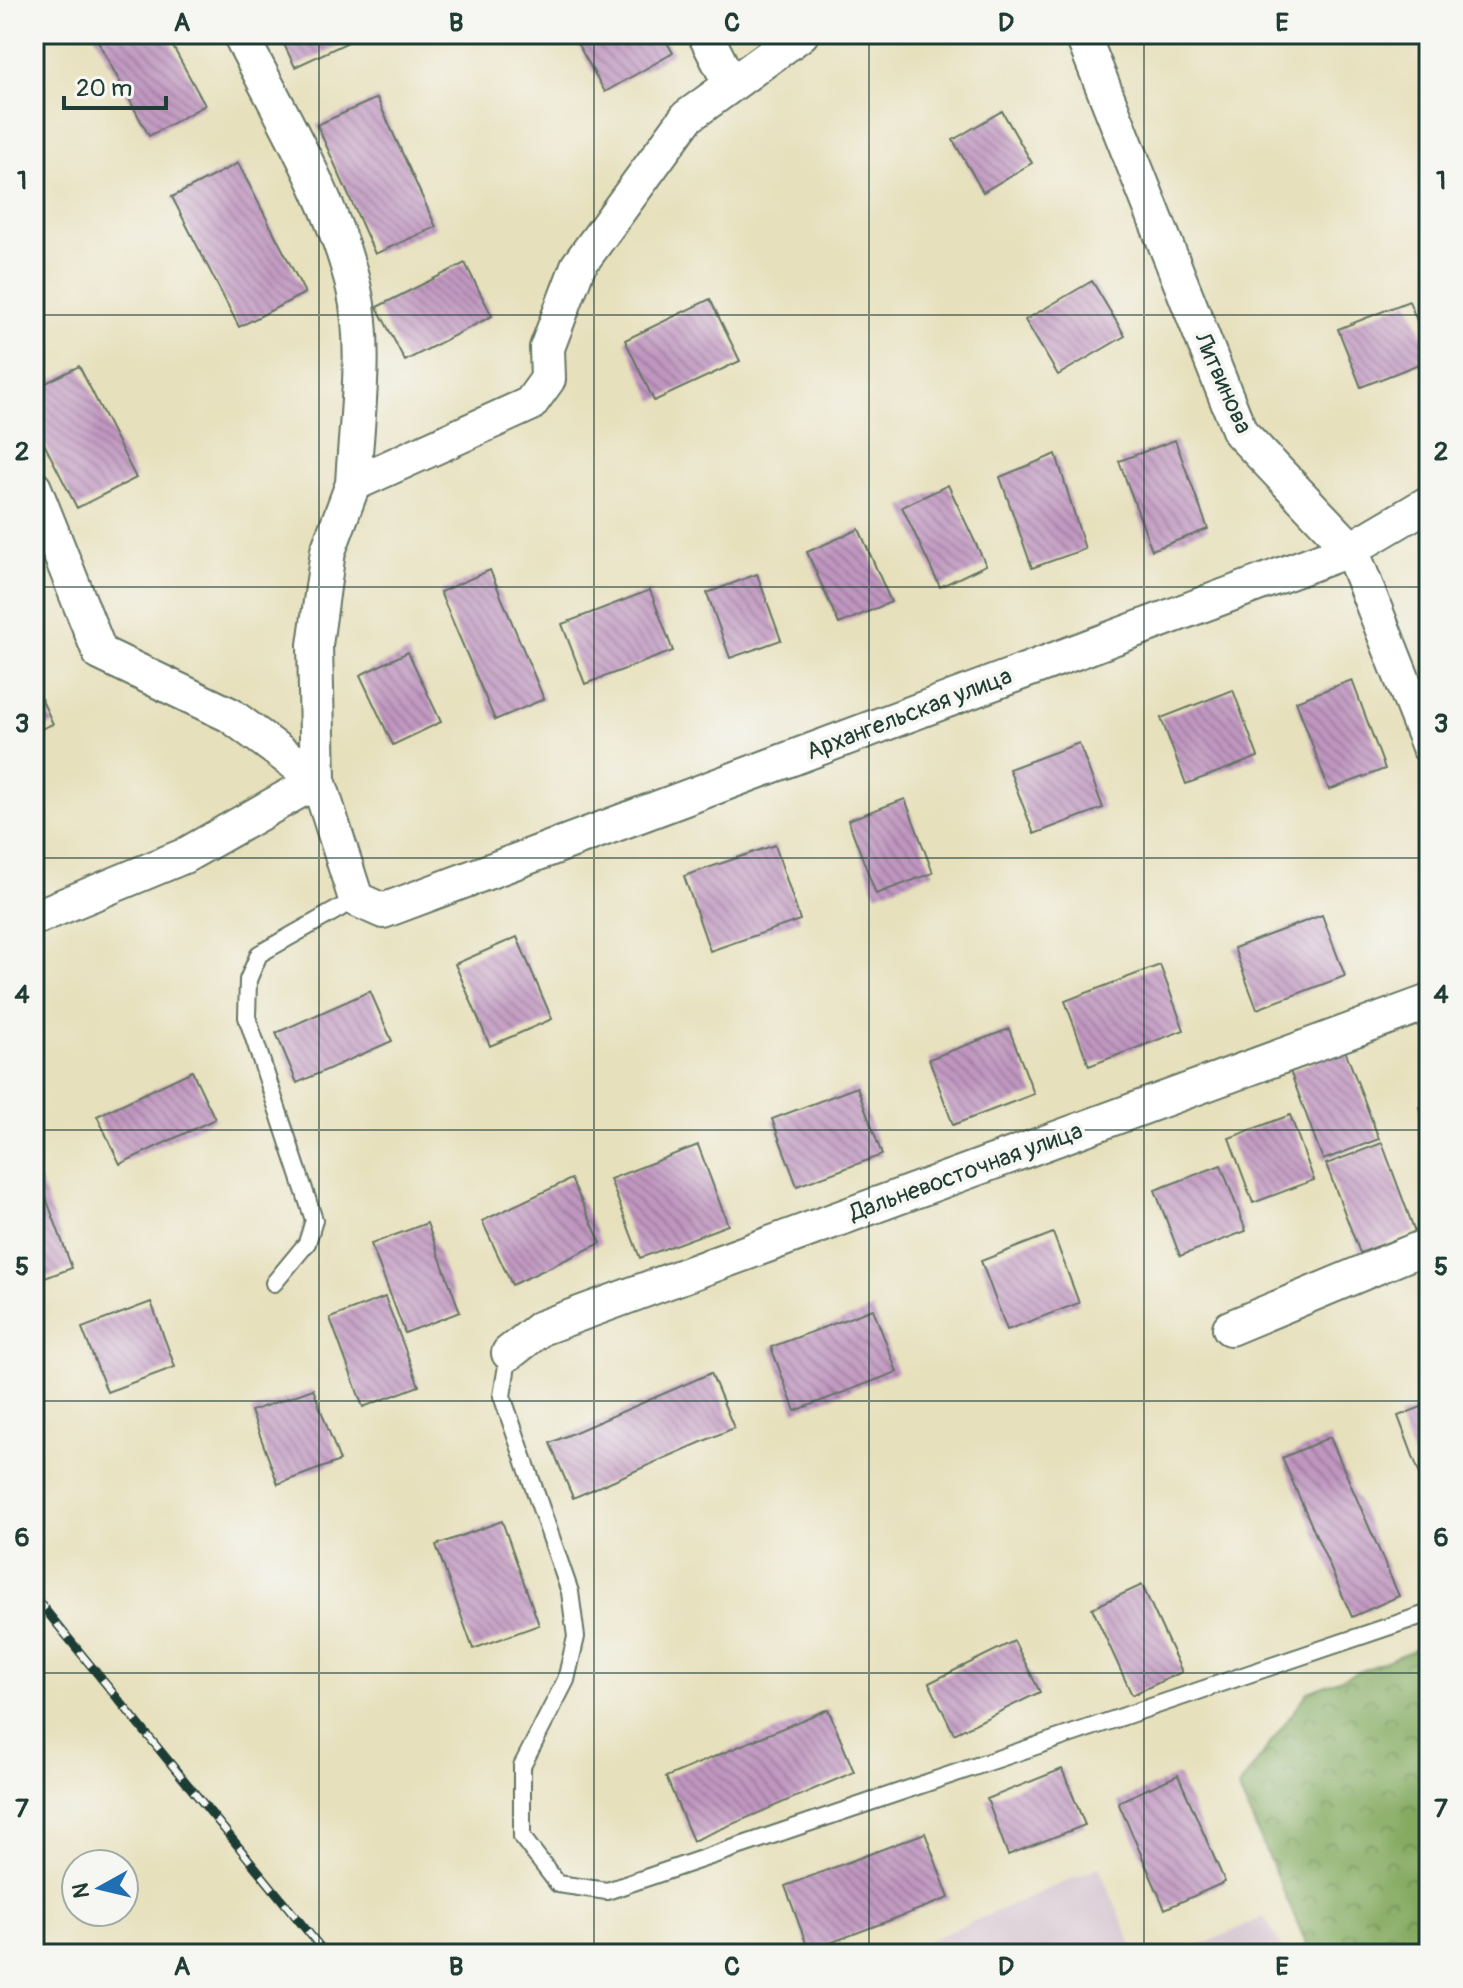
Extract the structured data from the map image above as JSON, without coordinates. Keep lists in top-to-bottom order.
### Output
{
  "streets": {
    "street": ["Литвинова", "Архангельская улица", "Дальневосточная улица"]
  },
  "crossings": [
    ["Литвинова", "Архангельская улица"]
  ],
  "scale_bar": "20 m",
  "north": "left",
  "grid": {
    "columns": [
      "A",
      "B",
      "C",
      "D",
      "E"
    ],
    "rows": [
      "1",
      "2",
      "3",
      "4",
      "5",
      "6",
      "7"
    ]
  }
}
